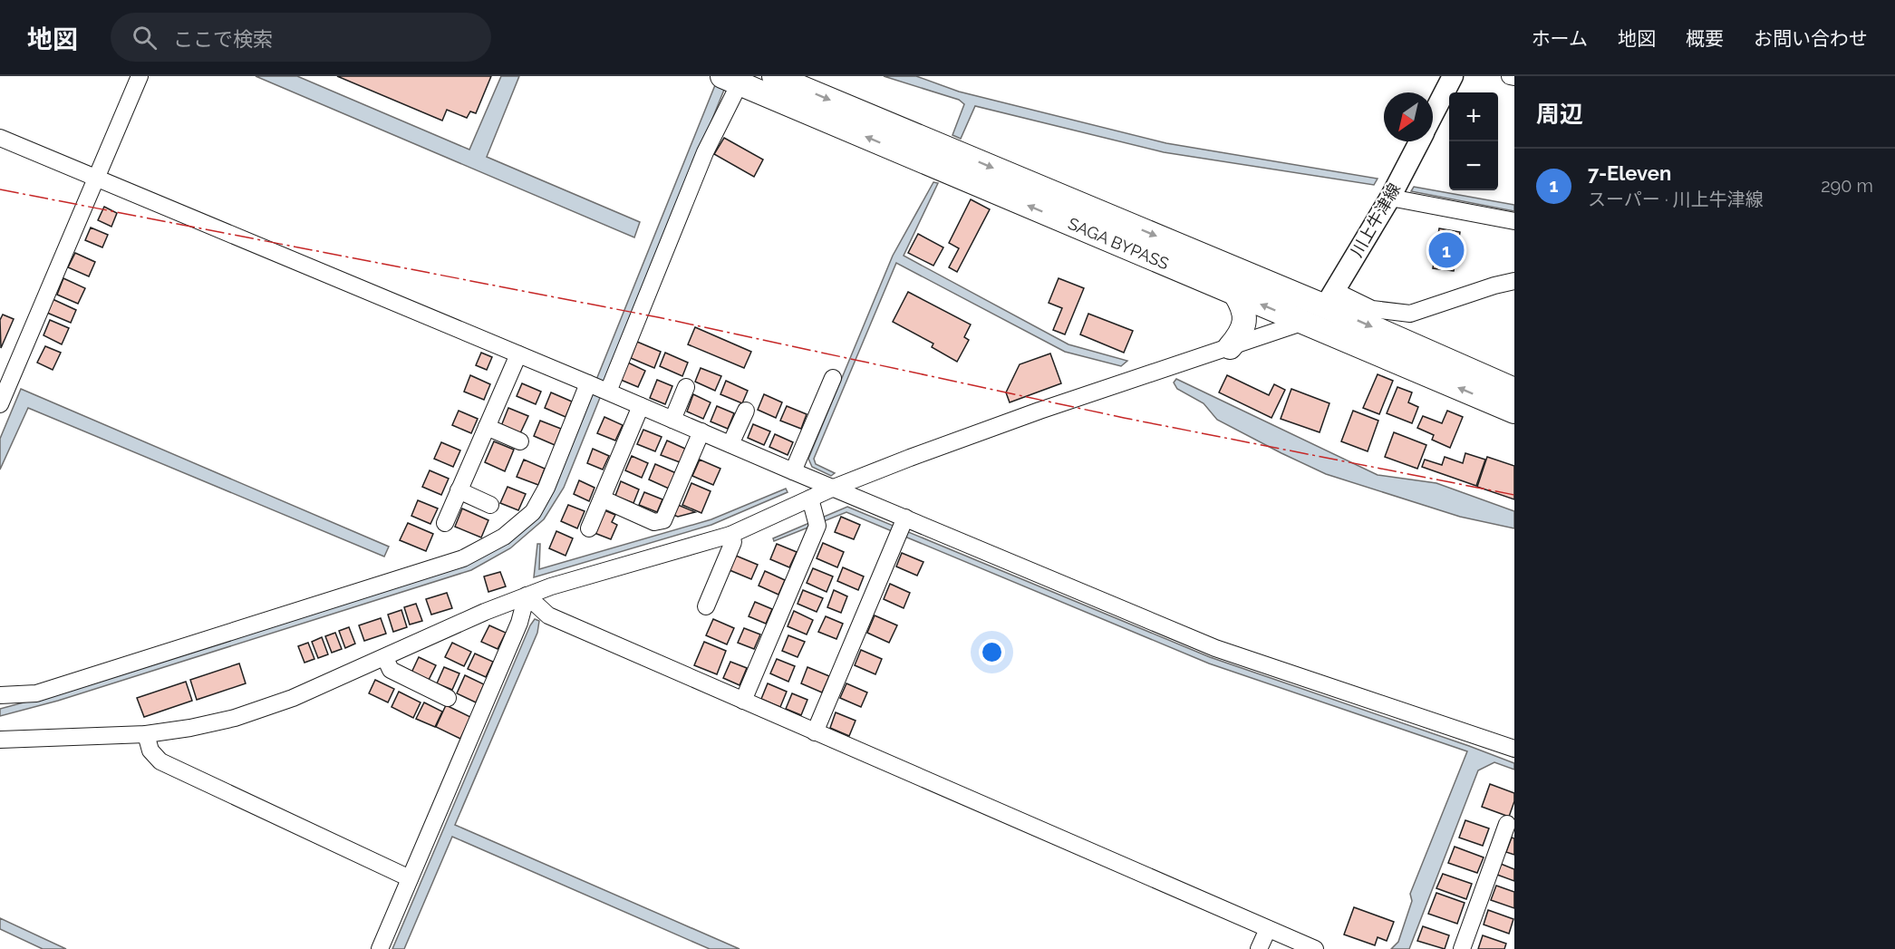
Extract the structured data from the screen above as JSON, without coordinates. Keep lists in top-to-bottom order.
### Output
{
  "streets": {
    "highway": ["SAGA BYPASS"],
    "main road": ["川上牛津線"]
  },
  "crossings": [
    ["川上牛津線", "SAGA BYPASS"]
  ],
  "north": "bottom left",
  "page": {
    "header": "地図",
    "search": "ここで検索",
    "nav": [
      "ホーム",
      "地図",
      "概要",
      "お問い合わせ"
    ],
    "heading": "周辺",
    "map_buttons": ["+", "−"],
    "list": [
      {
        "mark": "1",
        "name": "7-Eleven",
        "note": "スーパー · 川上牛津線",
        "value": "290 m"
      }
    ],
    "pins": "1"
  }
}
